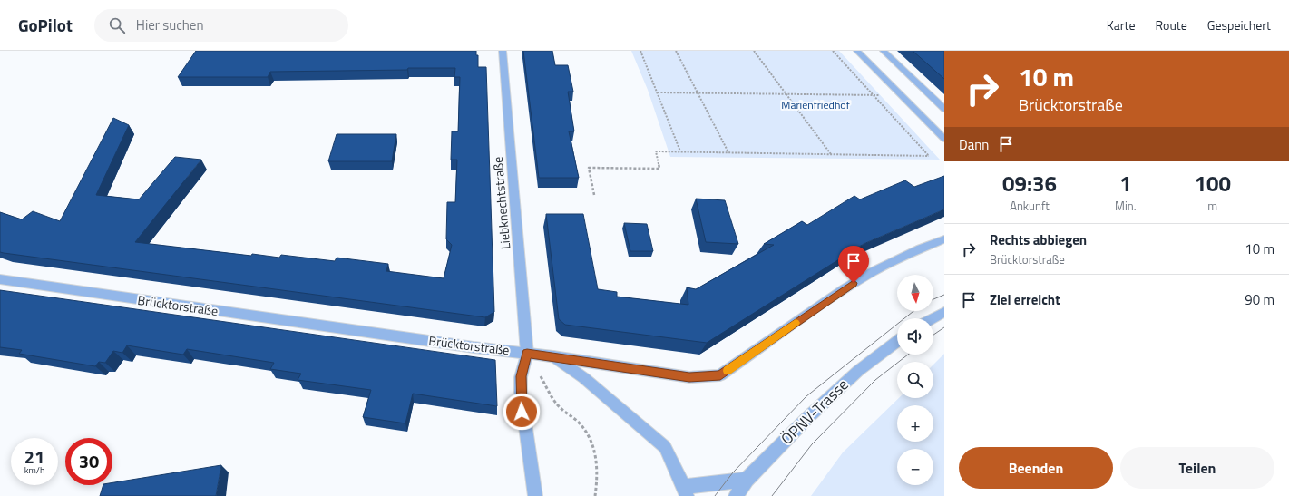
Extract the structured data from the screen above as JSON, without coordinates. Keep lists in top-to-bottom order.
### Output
{
  "streets": {
    "street": ["Liebknechtstraße", "Brücktorstraße", "ÖPNV-Trasse"]
  },
  "crossings": [
    ["Liebknechtstraße", "Brücktorstraße"]
  ],
  "parks": ["Marienfriedhof"],
  "north": "bottom",
  "page": {
    "header": "GoPilot",
    "search": "Hier suchen",
    "nav": ["Karte", "Route", "Gespeichert"],
    "turn": ["10 m", "Brücktorstraße"],
    "then": "Dann",
    "eta": [
      "09:36",
      "Ankunft",
      "1",
      "Min.",
      "100",
      "m"
    ],
    "list": [
      {
        "name": "Rechts abbiegen",
        "note": "Brücktorstraße",
        "value": "10 m"
      },
      {
        "name": "Ziel erreicht",
        "value": "90 m"
      }
    ],
    "map_buttons": ["+", "−"],
    "speed": "21 km/h",
    "limit": "30",
    "buttons": ["Beenden", "Teilen"]
  }
}
